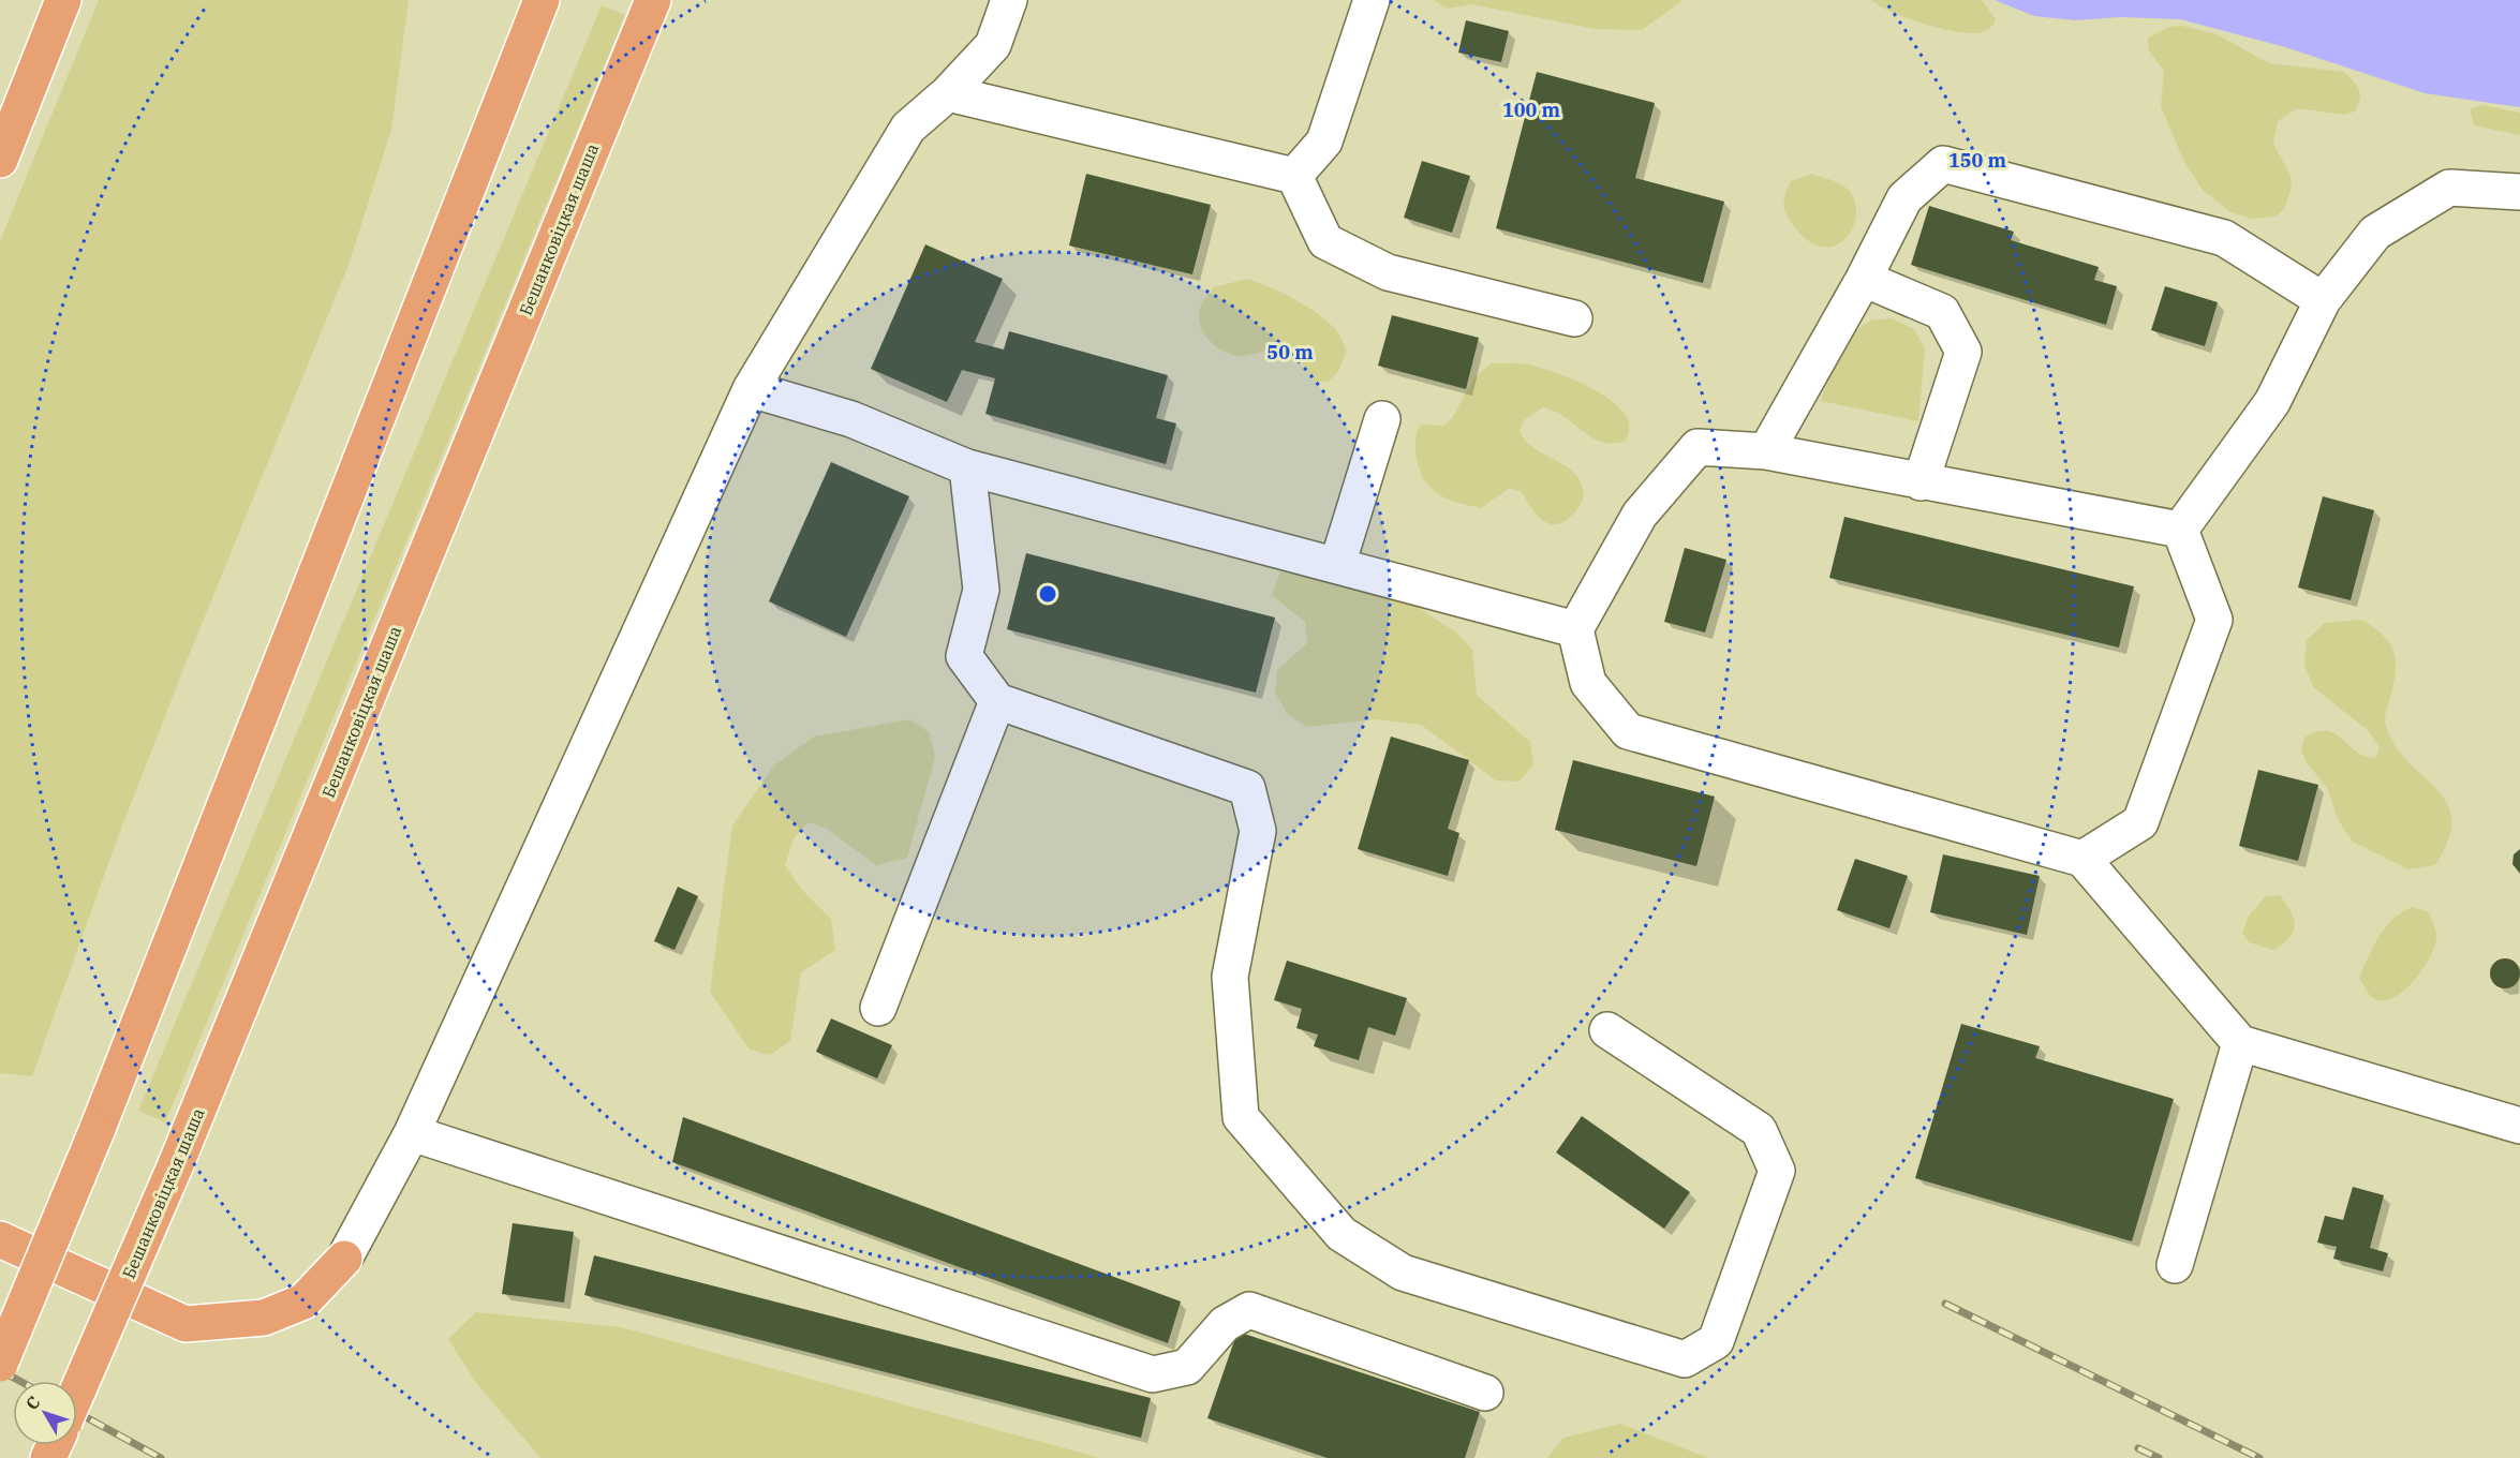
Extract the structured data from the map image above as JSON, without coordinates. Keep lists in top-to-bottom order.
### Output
{
  "streets": {
    "main road": ["Бешанковіцкая шаша"]
  },
  "north": "top left",
  "rings": ["100 m", "150 m", "50 m"]
}
